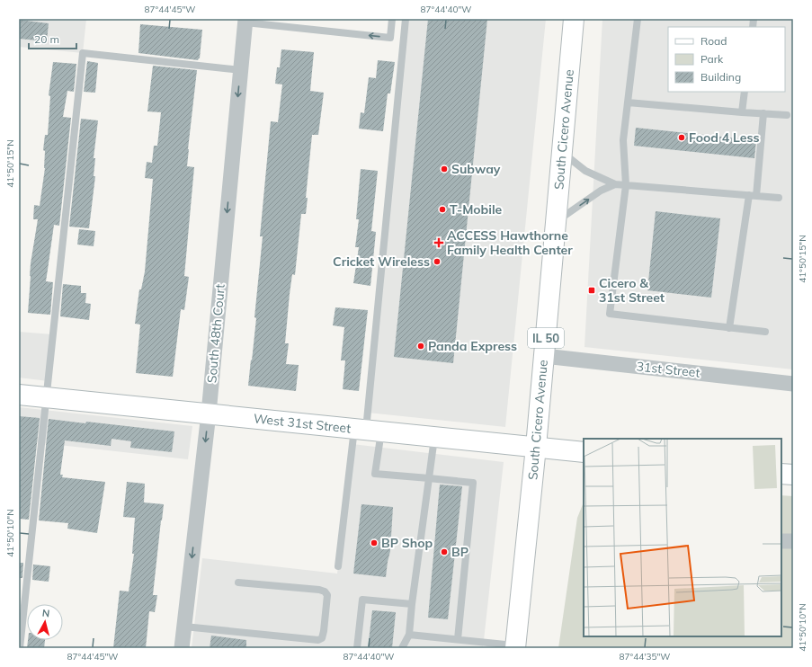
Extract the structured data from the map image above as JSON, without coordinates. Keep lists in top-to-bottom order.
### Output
{
  "streets": {
    "main road": ["South Cicero Avenue", "IL 50", "West 31st Street"],
    "street": ["South 48th Court", "31st Street"]
  },
  "crossings": [
    ["South Cicero Avenue", "31st Street"],
    ["South Cicero Avenue", "West 31st Street"],
    ["South 48th Court", "West 31st Street"]
  ],
  "one_way": ["South 48th Court"],
  "places": {
    "other": [
      "Food 4 Less",
      "Subway",
      "T-Mobile",
      "Cricket Wireless",
      "Panda Express",
      "BP Shop",
      "BP"
    ],
    "health": ["ACCESS Hawthorne Family Health Center"],
    "transit": ["Cicero & 31st Street"]
  },
  "legend": ["Road", "Park", "Building"],
  "scale_bar": "20 m",
  "north": "top",
  "coordinates": [
    "87°44'45\"W",
    "87°44'40\"W",
    "41°50'15\"N",
    "41°50'10\"N",
    "87°44'35\"W"
  ]
}
